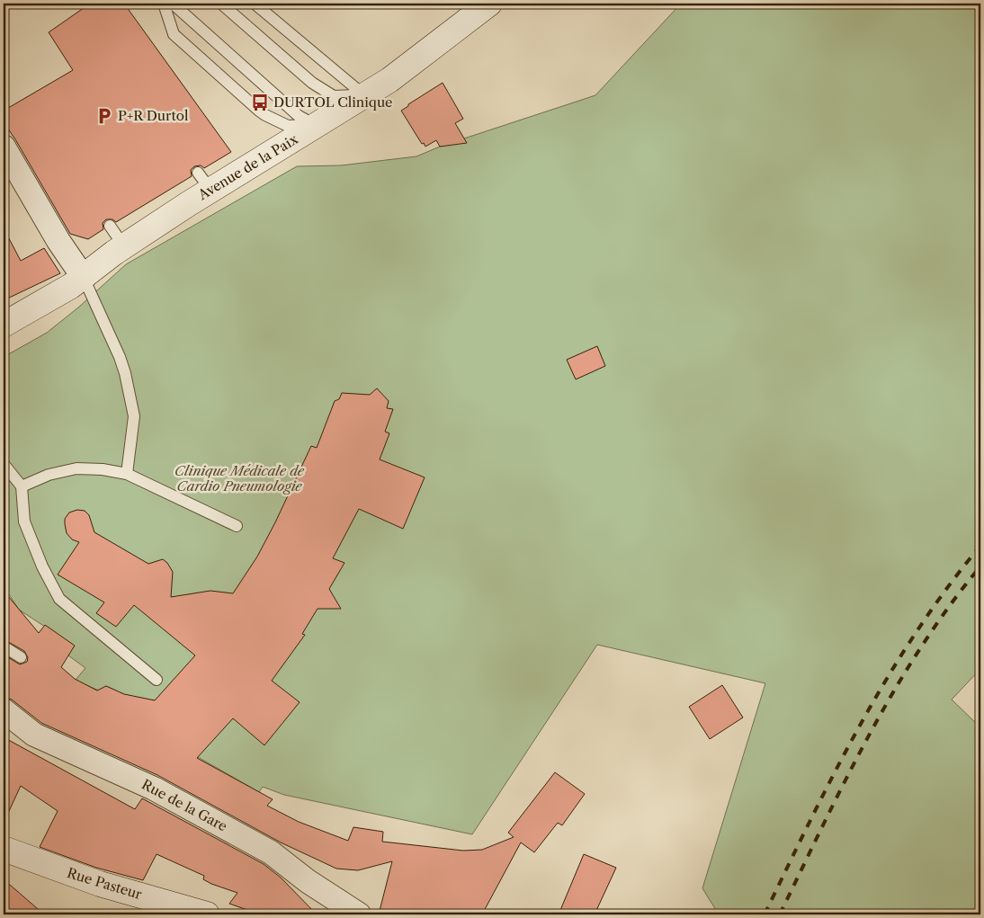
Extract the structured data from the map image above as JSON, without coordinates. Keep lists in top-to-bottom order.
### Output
{
  "streets": {
    "main road": ["Avenue de la Paix", "Rue Pasteur"],
    "street": ["Rue de la Gare"]
  },
  "parks": ["Clinique Médicale de Cardio Pneumologie"],
  "places": {
    "bus stop": ["DURTOL Clinique"],
    "parking": ["P+R Durtol"]
  }
}
